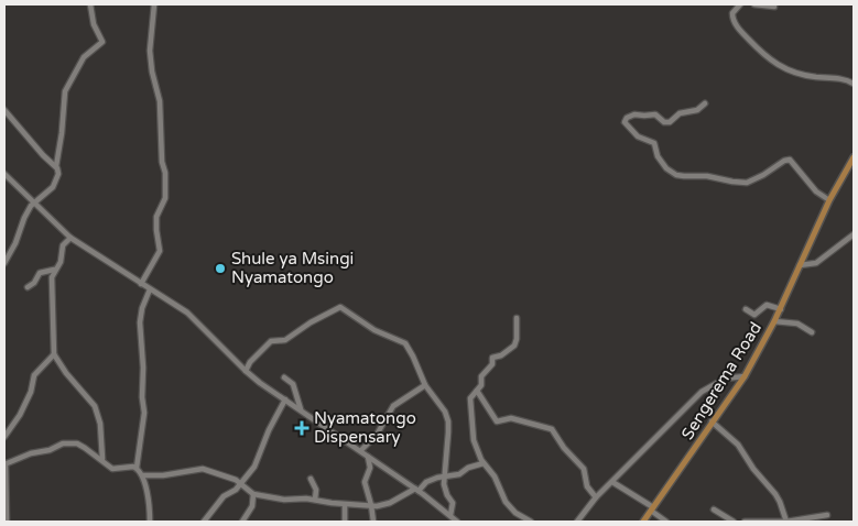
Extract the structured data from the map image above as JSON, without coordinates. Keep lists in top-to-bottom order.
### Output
{
  "streets": {
    "main road": ["Sengerema Road"]
  },
  "places": {
    "other": ["Shule ya Msingi Nyamatongo"],
    "health": ["Nyamatongo Dispensary"]
  }
}
